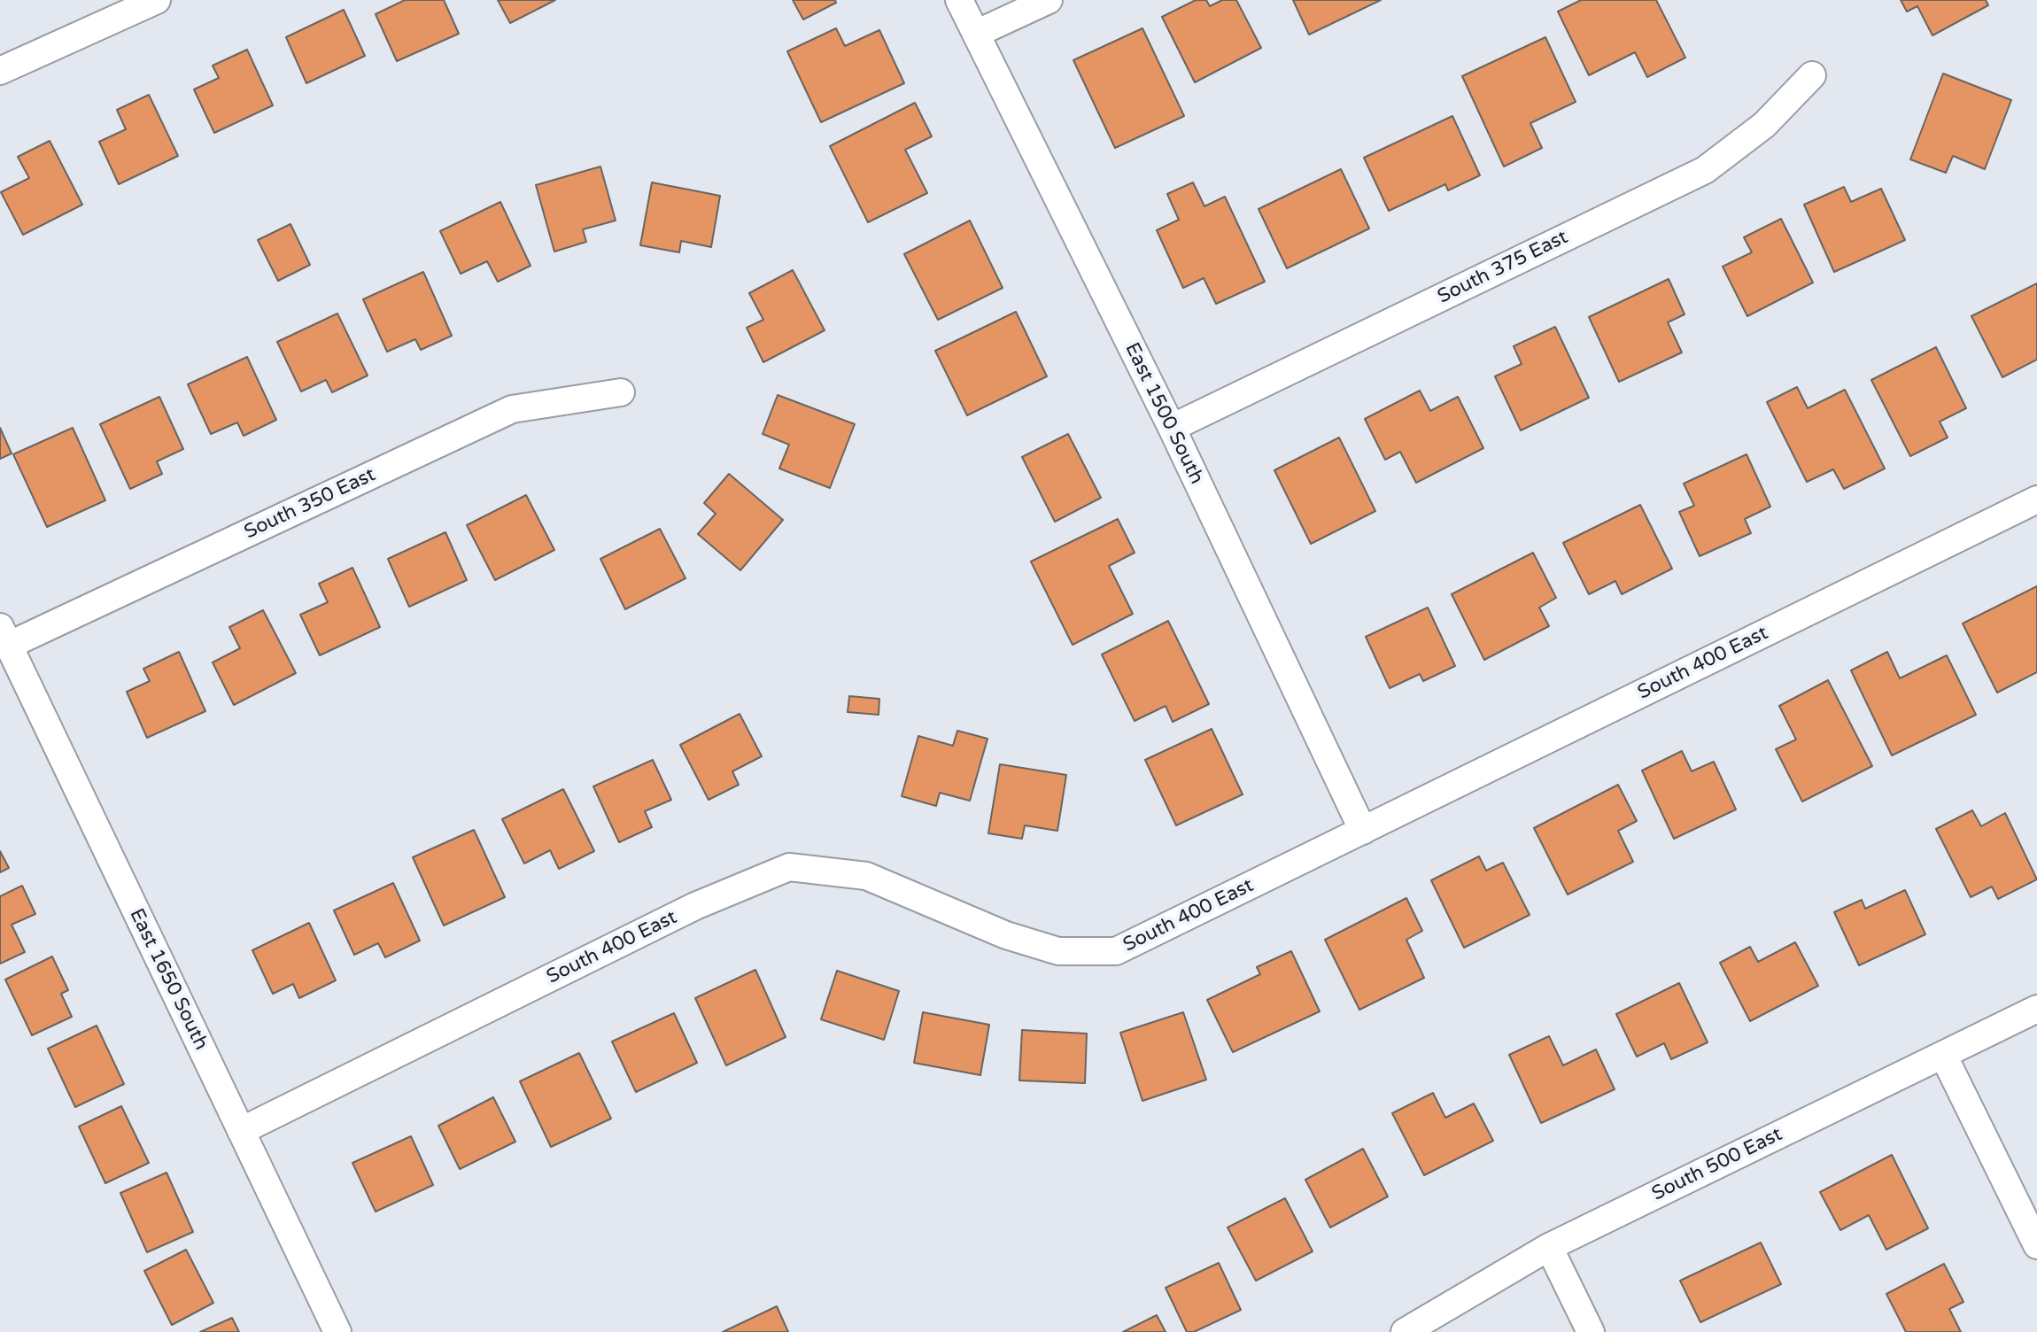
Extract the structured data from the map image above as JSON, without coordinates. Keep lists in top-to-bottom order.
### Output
{
  "streets": {
    "street": [
      "South 375 East",
      "East 1500 South",
      "South 350 East",
      "South 400 East",
      "East 1650 South",
      "South 500 East"
    ]
  },
  "crossings": [
    ["South 375 East", "East 1500 South"],
    ["East 1500 South", "South 400 East"],
    ["South 350 East", "East 1650 South"],
    ["South 400 East", "East 1650 South"]
  ]
}
